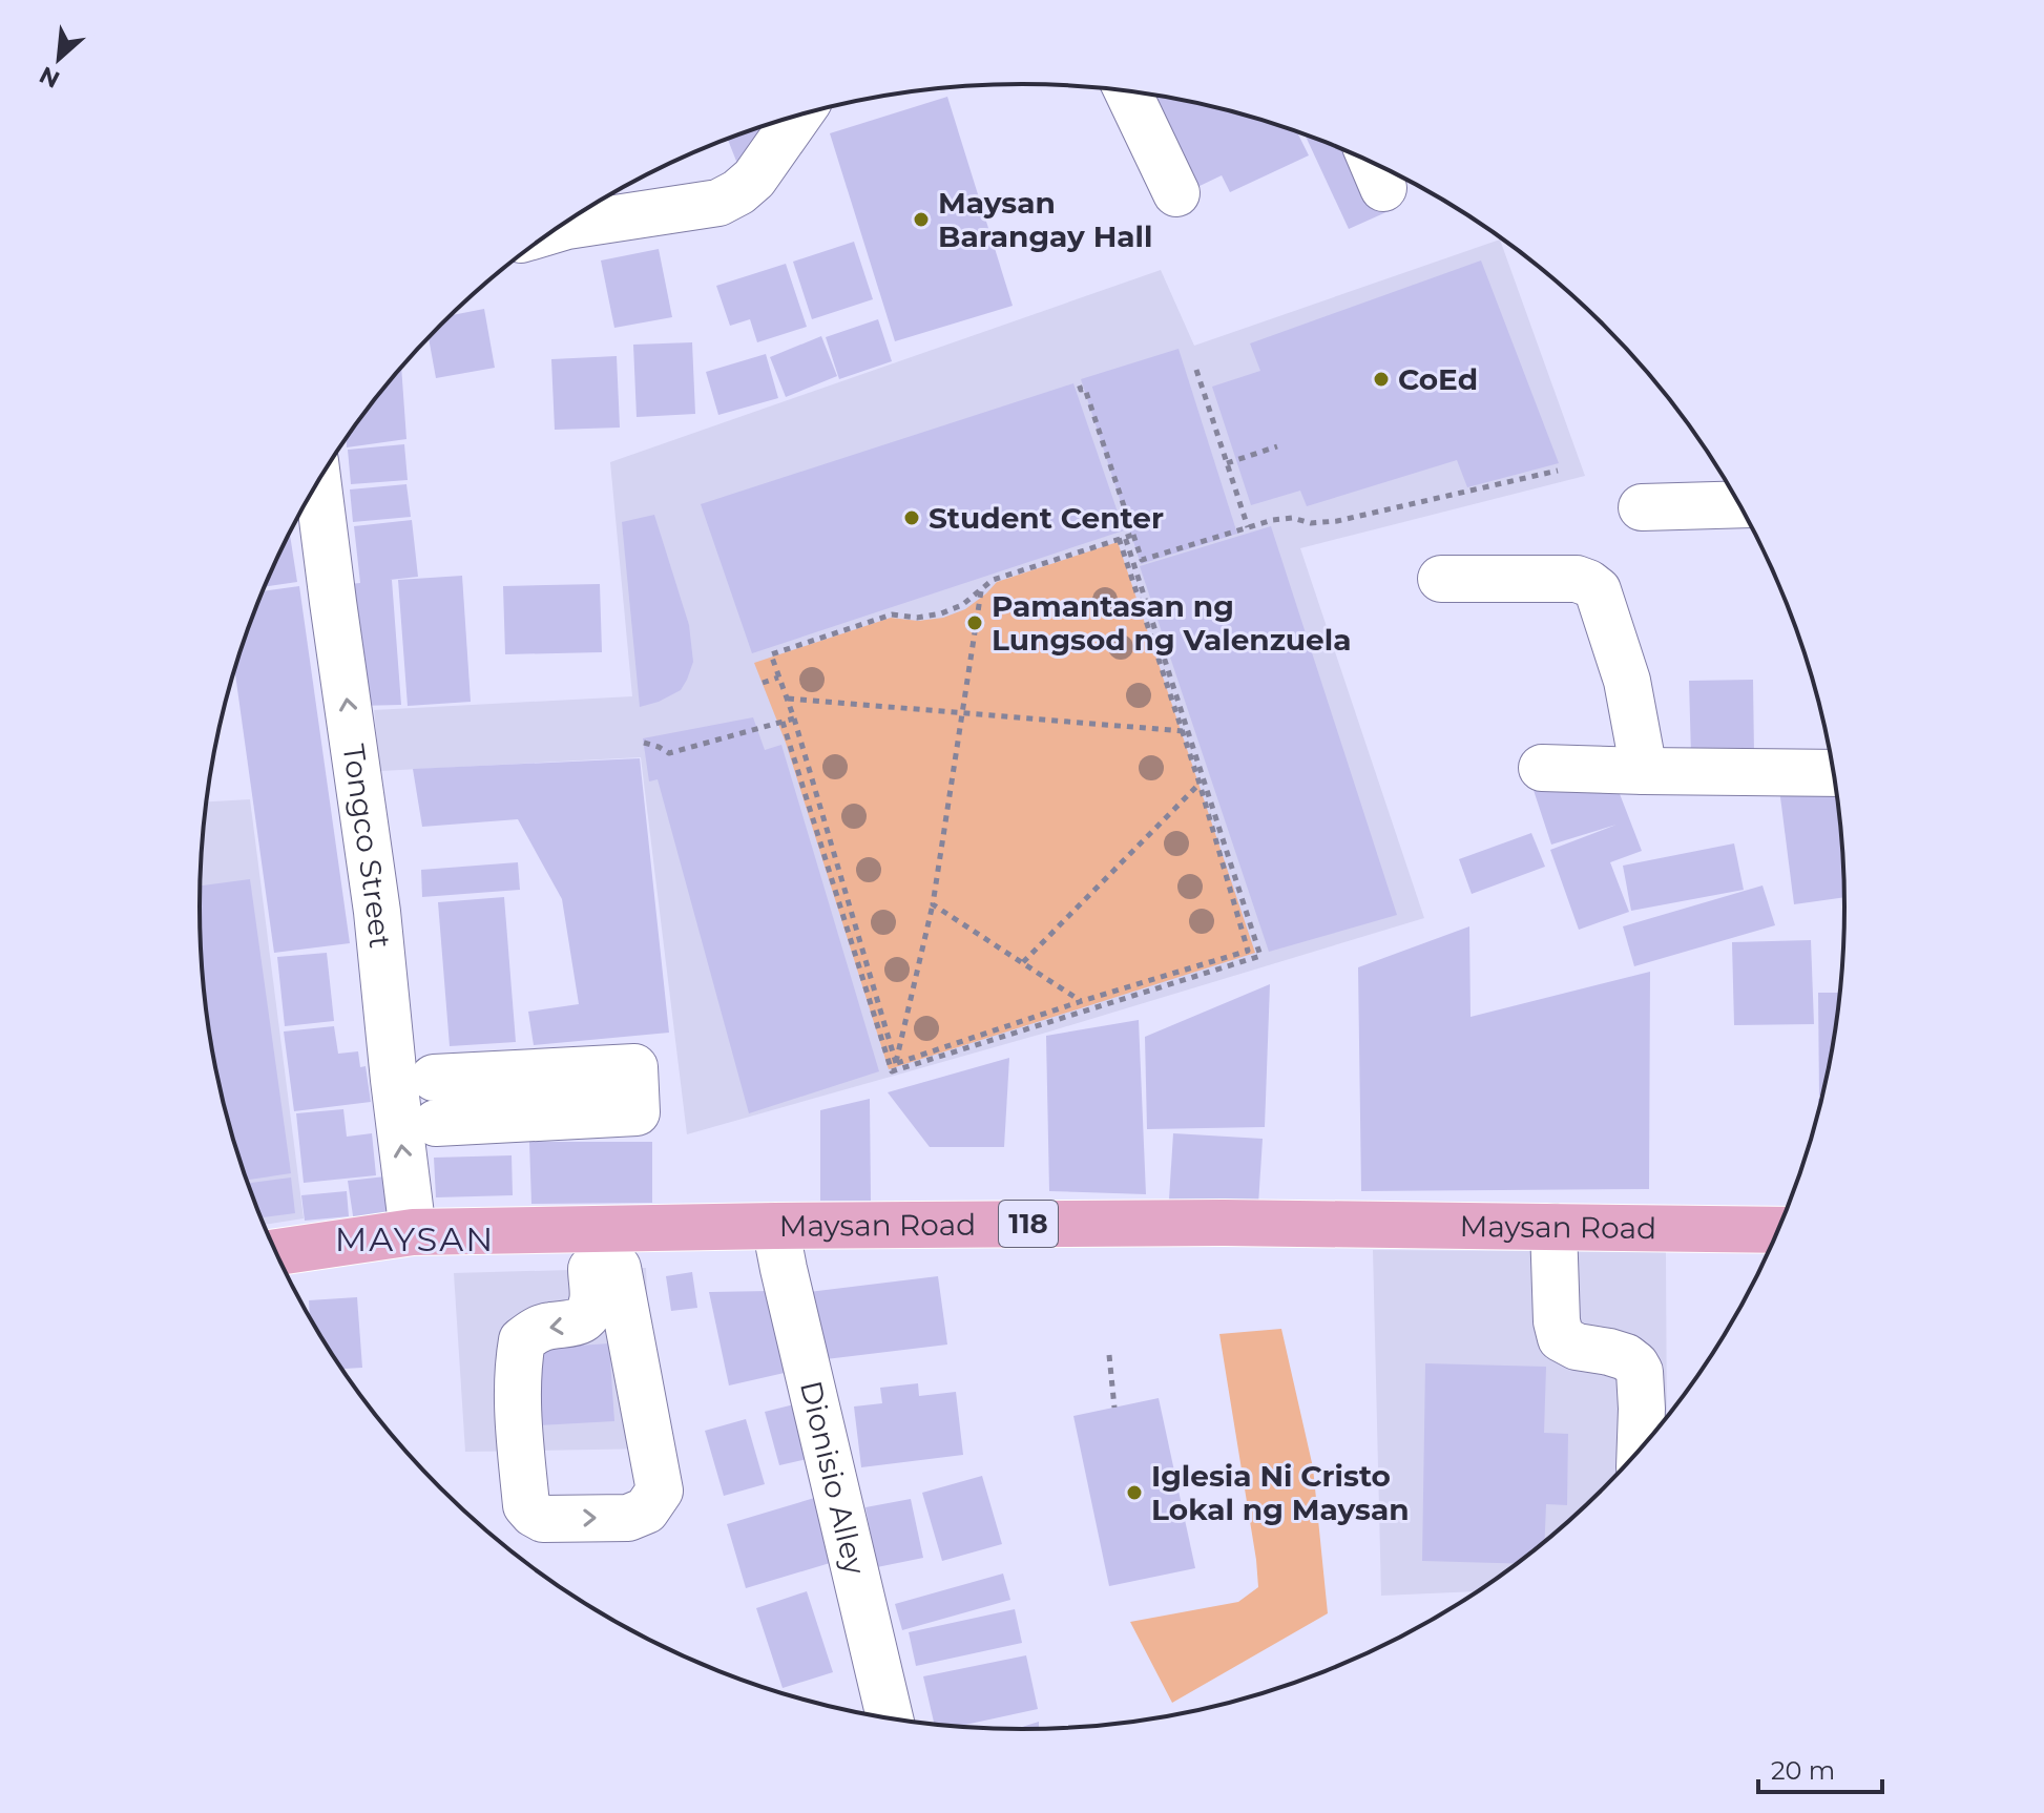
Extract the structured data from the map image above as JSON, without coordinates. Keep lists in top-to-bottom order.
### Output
{
  "streets": {
    "main road": ["118", "Maysan Road"],
    "street": ["Tongco Street", "Dionisio Alley"]
  },
  "crossings": [
    ["Tongco Street", "Maysan Road"],
    ["Maysan Road", "Dionisio Alley"]
  ],
  "one_way": ["Tongco Street"],
  "districts": ["MAYSAN"],
  "places": [
    "Maysan Barangay Hall",
    "CoEd",
    "Student Center",
    "Pamantasan ng Lungsod ng Valenzuela",
    "Iglesia Ni Cristo Lokal ng Maysan"
  ],
  "scale_bar": "20 m",
  "north": "bottom left"
}
